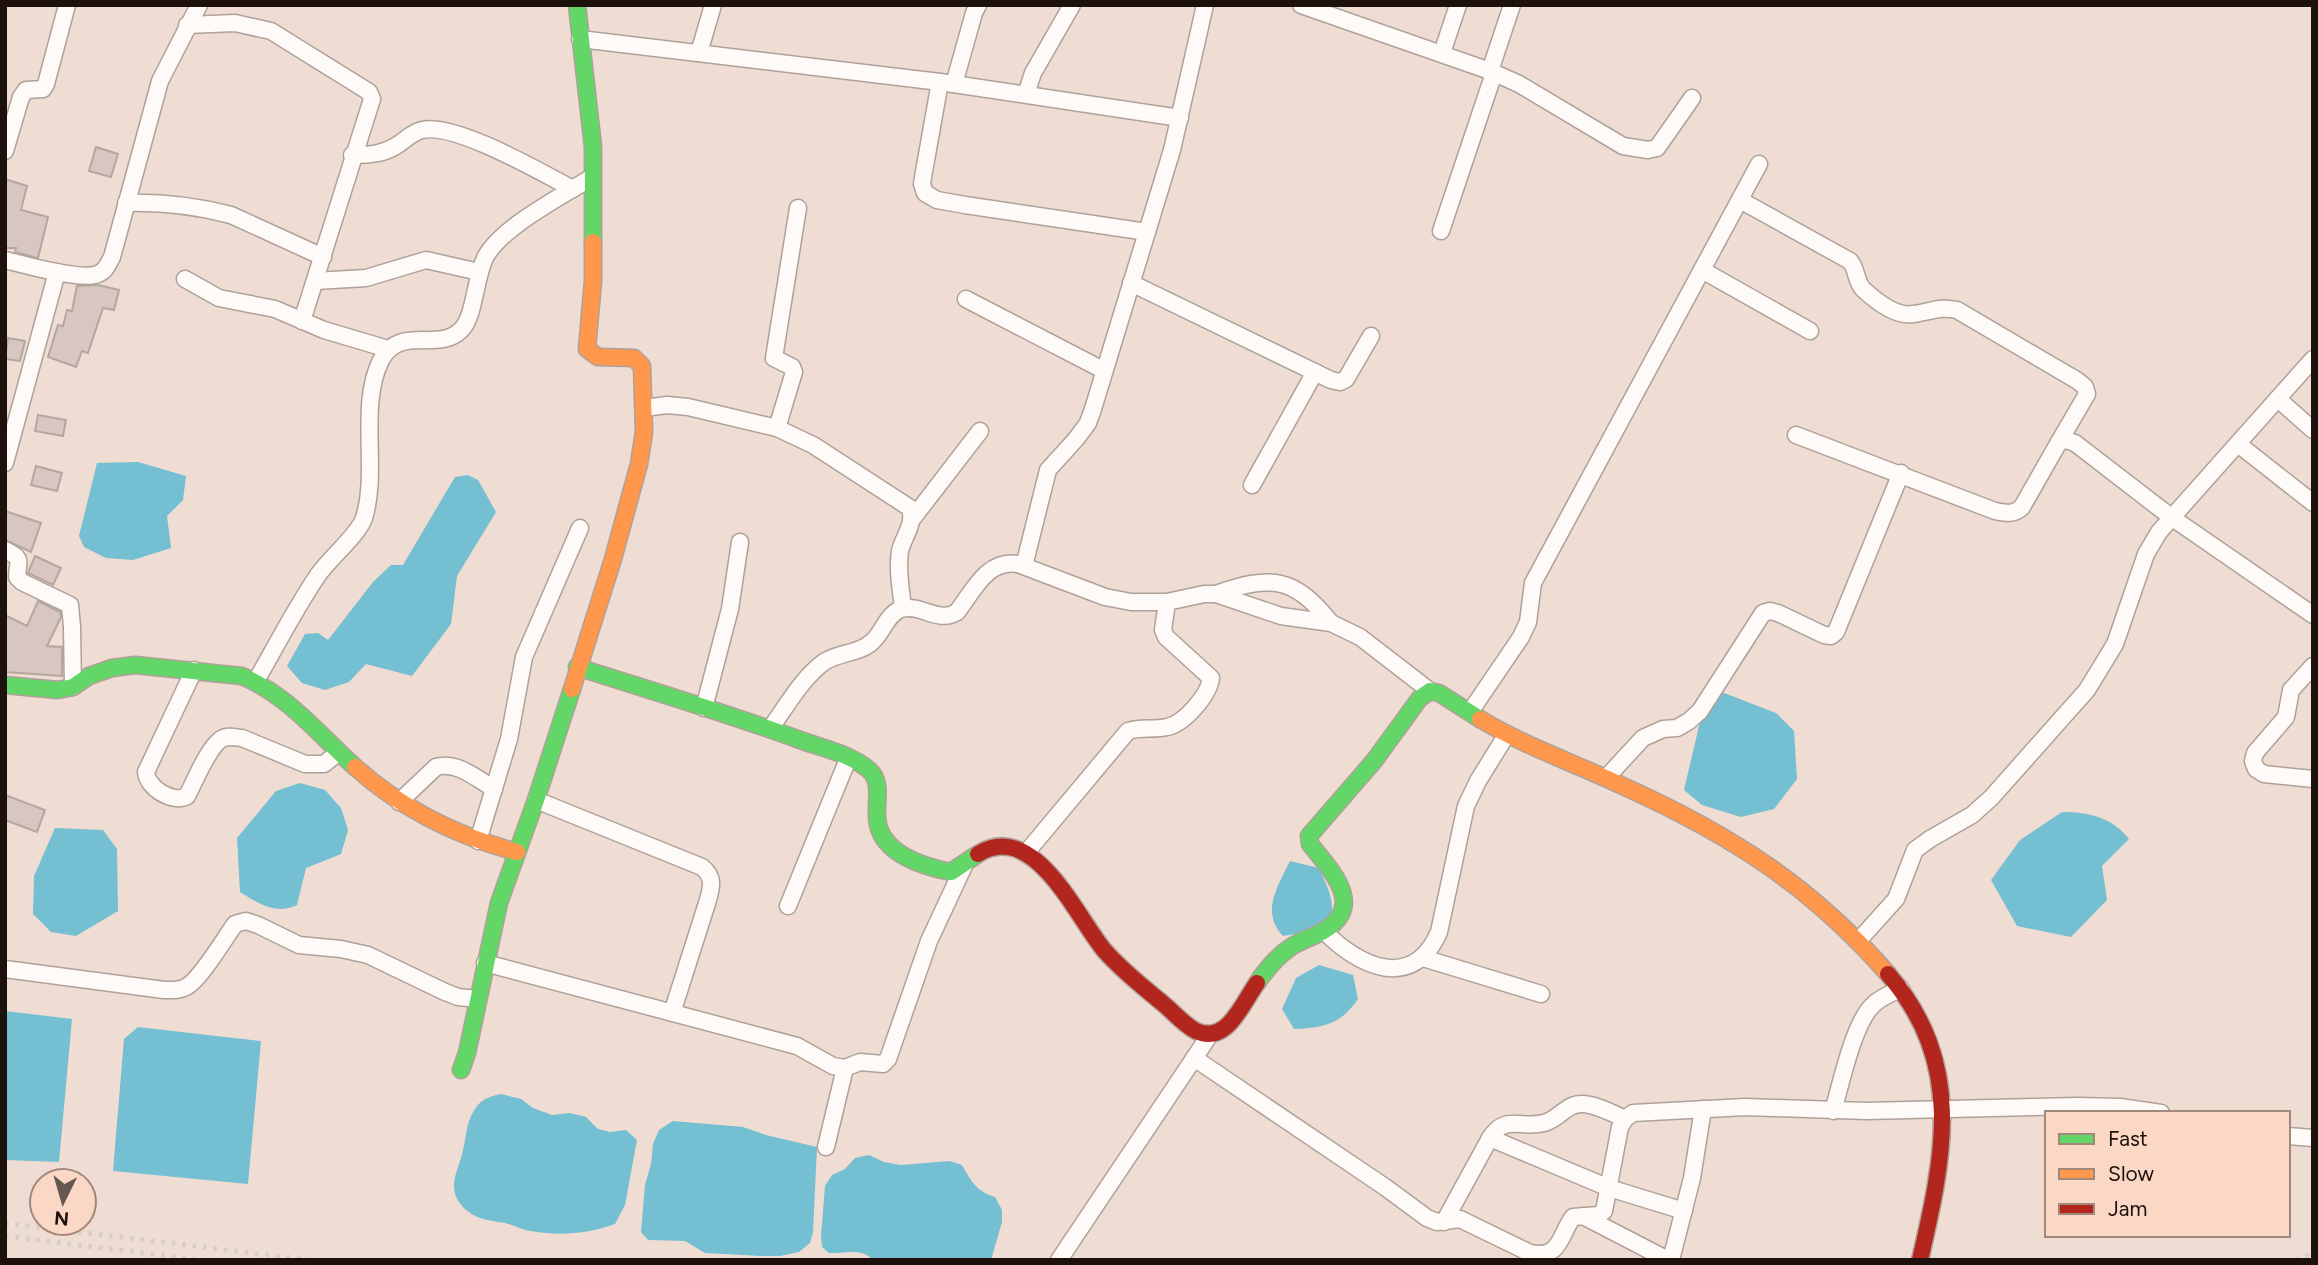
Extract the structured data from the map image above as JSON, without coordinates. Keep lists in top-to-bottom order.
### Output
{
  "legend": ["Fast", "Slow", "Jam"],
  "north": "bottom"
}
